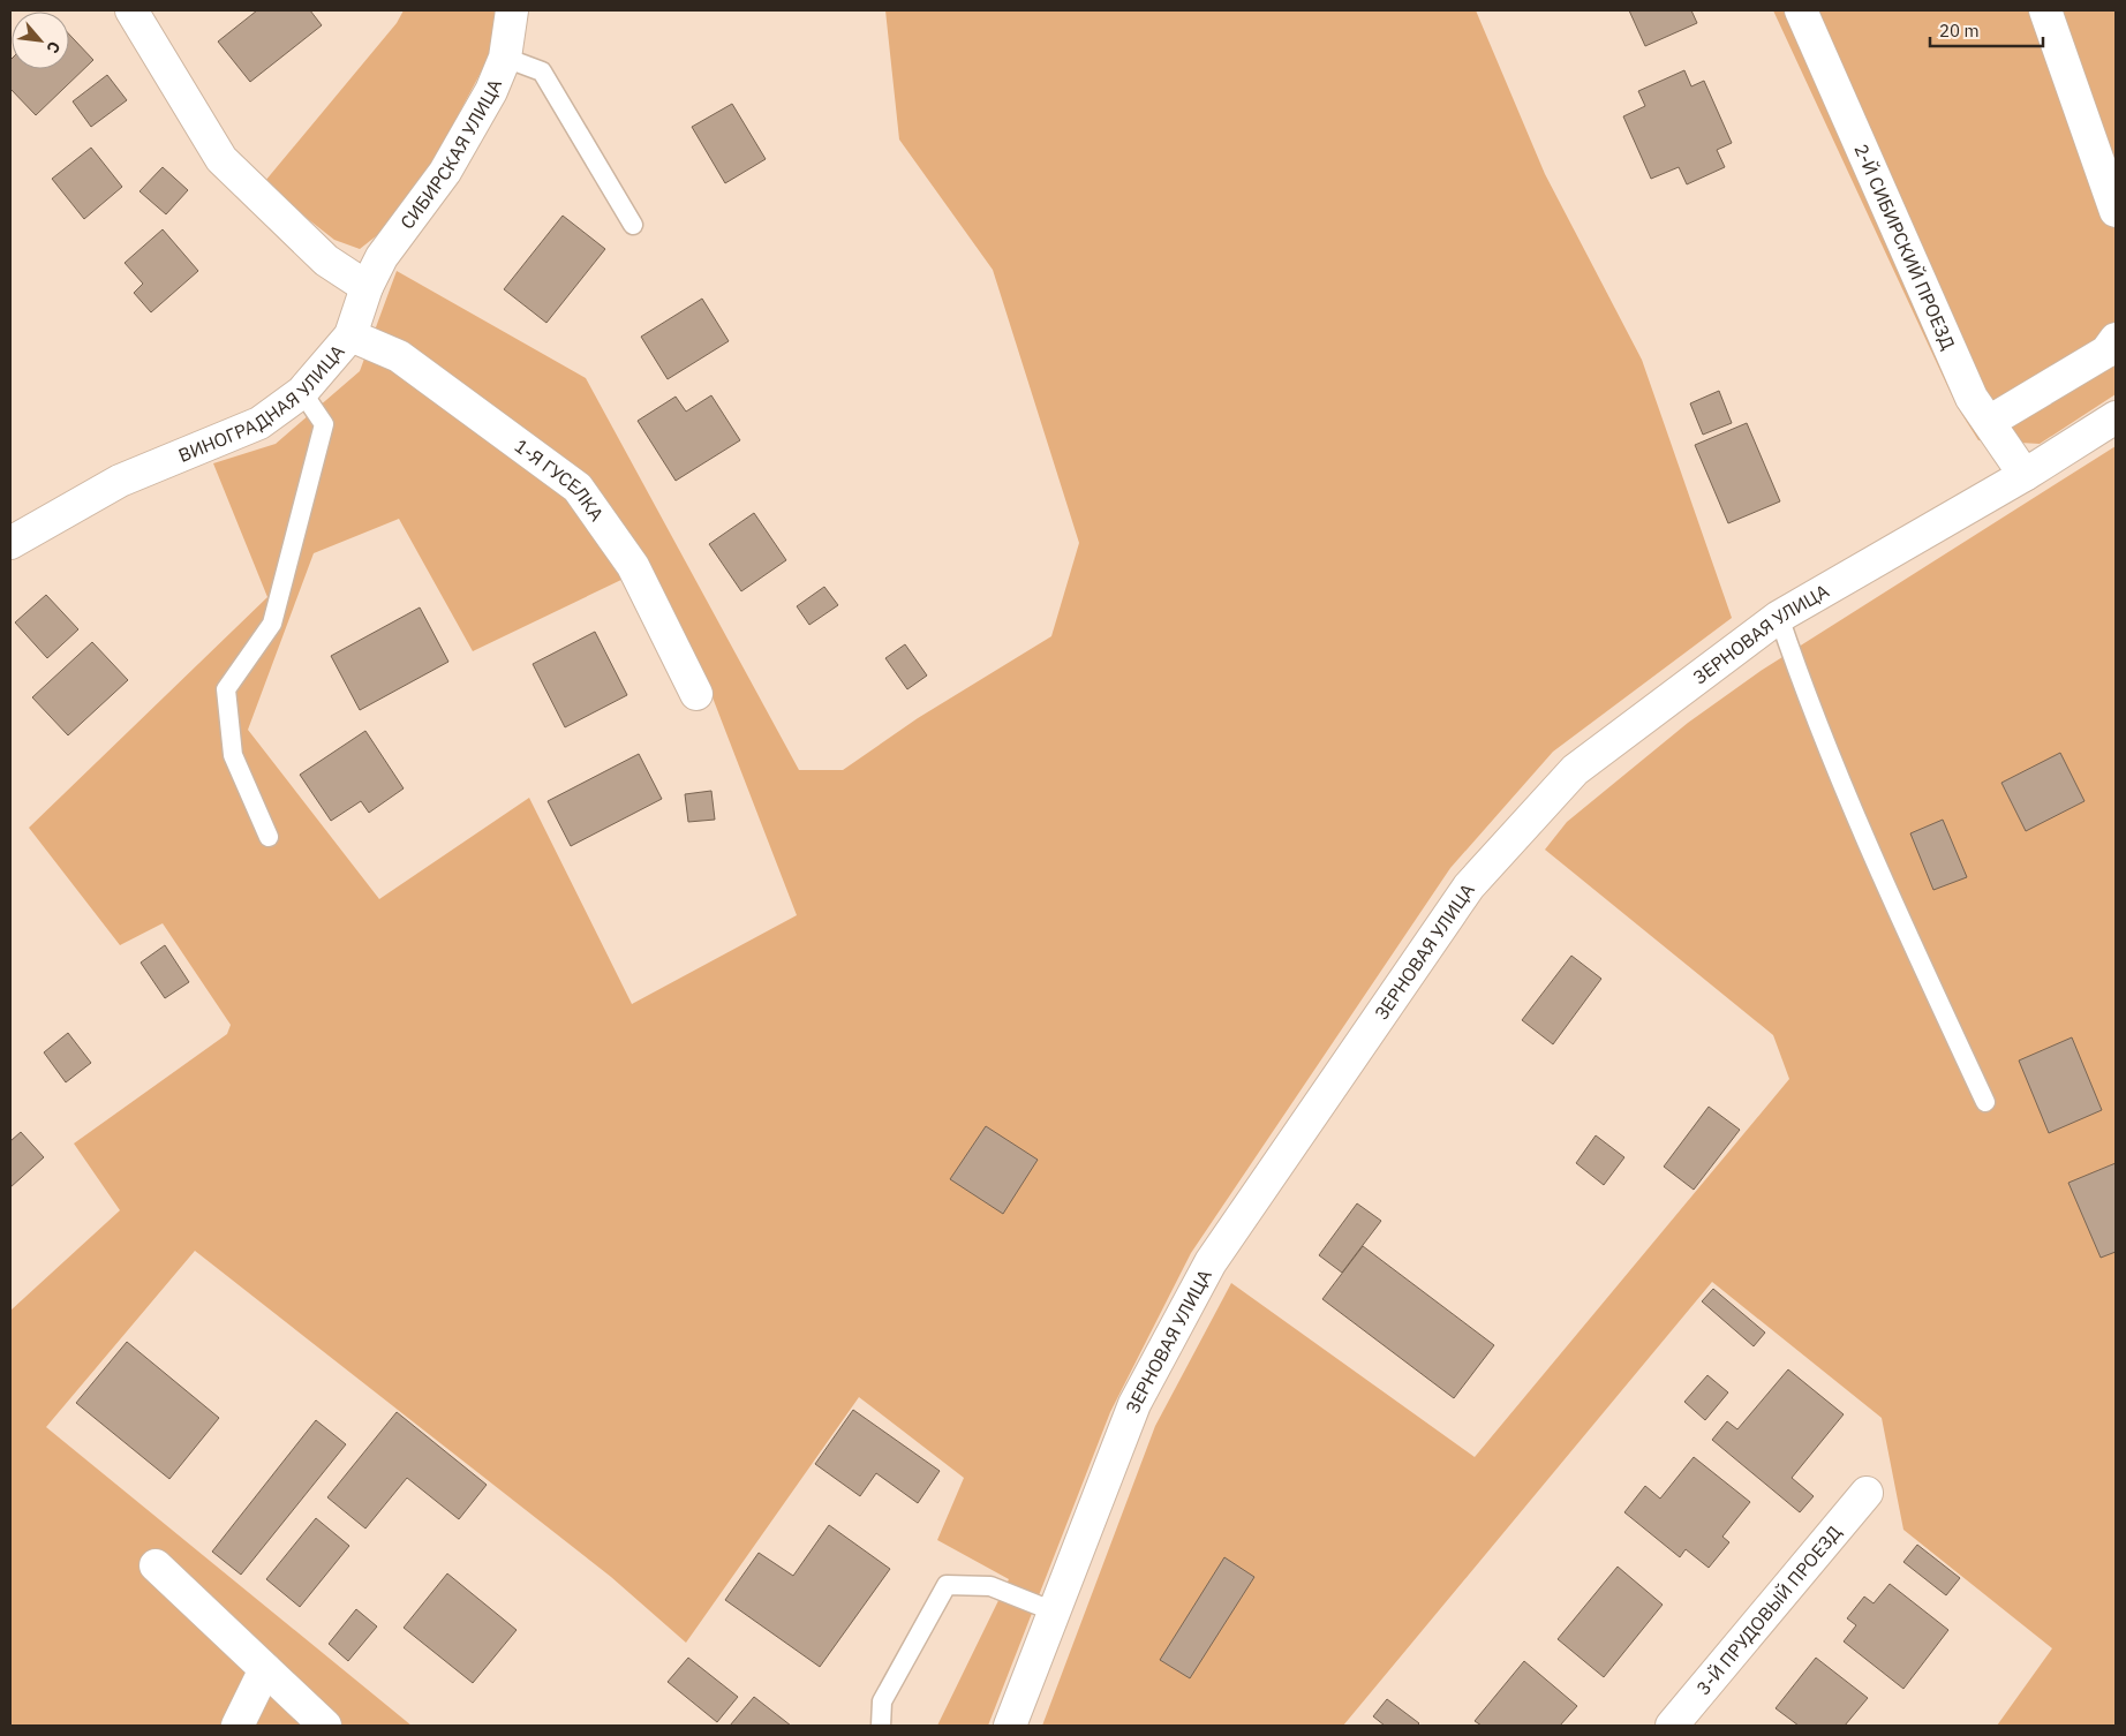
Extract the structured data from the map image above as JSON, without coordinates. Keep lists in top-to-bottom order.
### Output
{
  "streets": {
    "street": [
      "СИБИРСКАЯ УЛИЦА",
      "2-Й СИБИРСКИЙ ПРОЕЗД",
      "ВИНОГРАДНАЯ УЛИЦА",
      "1-Я ГУСЕЛКА",
      "ЗЕРНОВАЯ УЛИЦА",
      "3-Й ПРУДОВЫЙ ПРОЕЗД"
    ]
  },
  "crossings": [
    ["СИБИРСКАЯ УЛИЦА", "ВИНОГРАДНАЯ УЛИЦА"],
    ["2-Й СИБИРСКИЙ ПРОЕЗД", "ЗЕРНОВАЯ УЛИЦА"],
    ["ВИНОГРАДНАЯ УЛИЦА", "1-Я ГУСЕЛКА"]
  ],
  "scale_bar": "20 m",
  "north": "bottom right"
}
